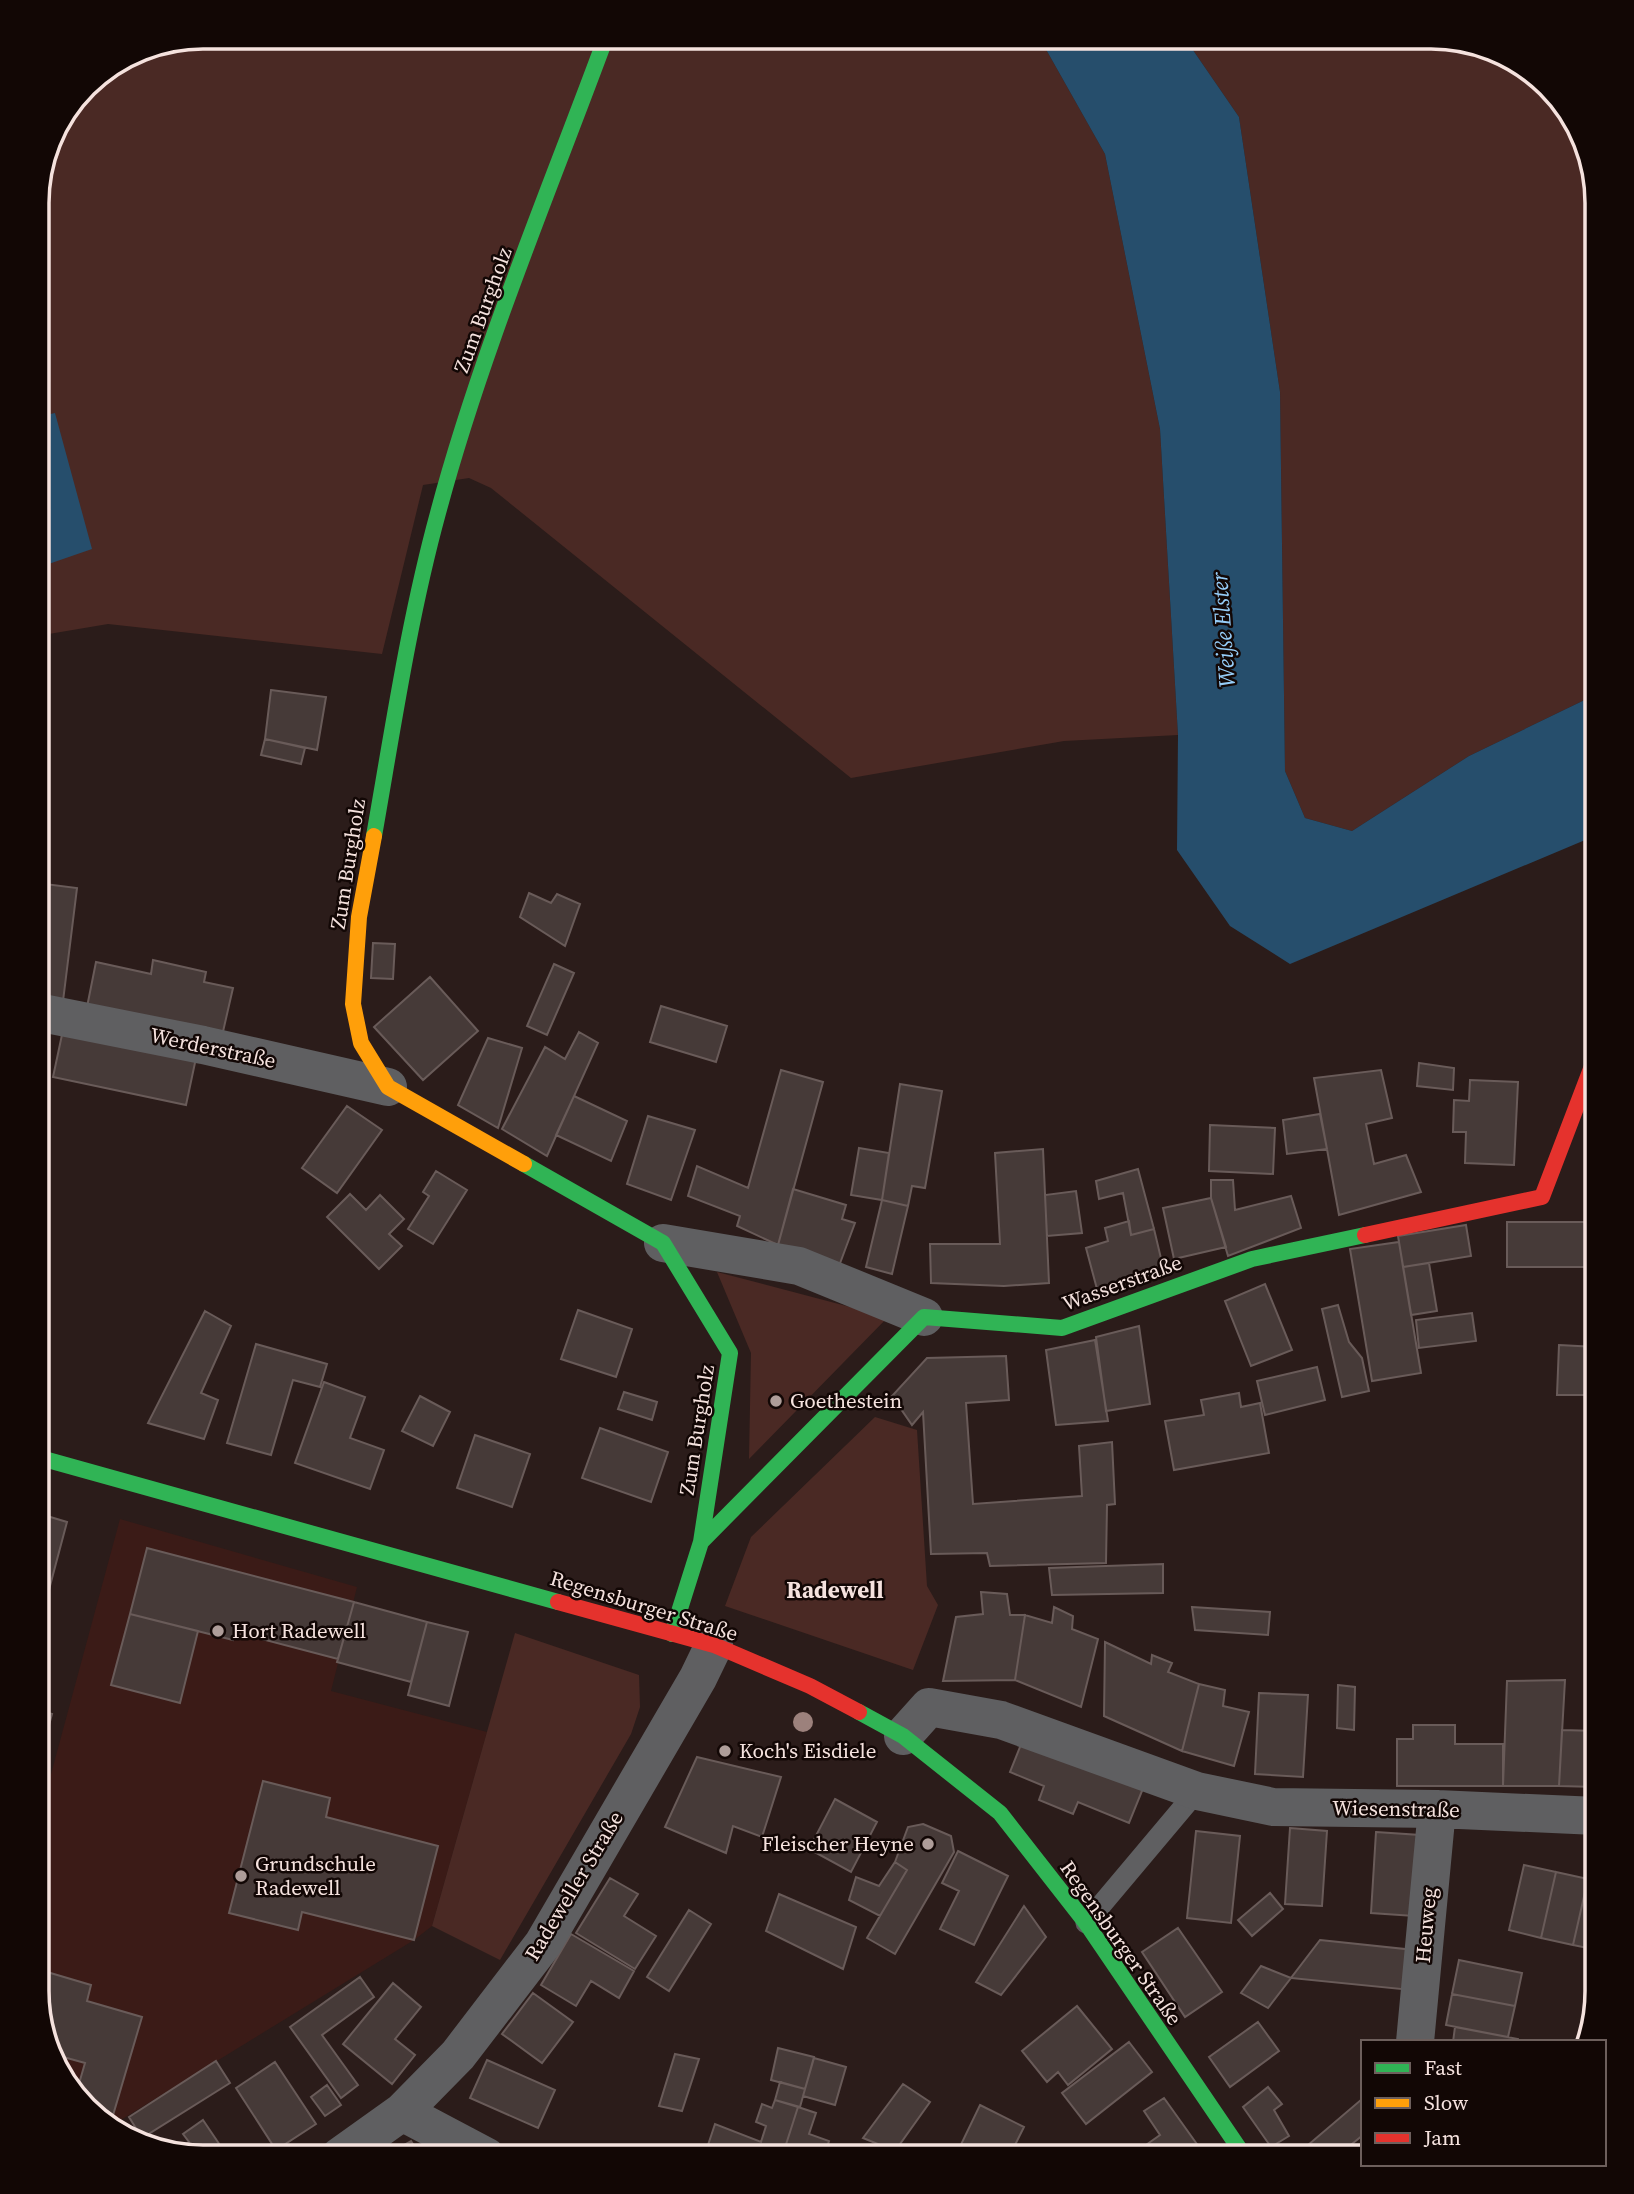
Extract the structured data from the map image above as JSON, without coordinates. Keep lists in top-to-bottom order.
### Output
{
  "streets": {
    "street": [
      "Zum Burgholz",
      "Werderstraße",
      "Wasserstraße",
      "Regensburger Straße",
      "Wiesenstraße",
      "Radeweller Straße",
      "Heuweg"
    ]
  },
  "crossings": [
    ["Zum Burgholz", "Werderstraße"],
    ["Regensburger Straße", "Wiesenstraße"],
    ["Regensburger Straße", "Radeweller Straße"],
    ["Wiesenstraße", "Heuweg"]
  ],
  "districts": ["Radewell"],
  "water": ["Weiße Elster"],
  "places": [
    "Goethestein",
    "Hort Radewell",
    "Koch's Eisdiele",
    "Fleischer Heyne",
    "Grundschule Radewell"
  ],
  "legend": ["Fast", "Slow", "Jam"]
}
